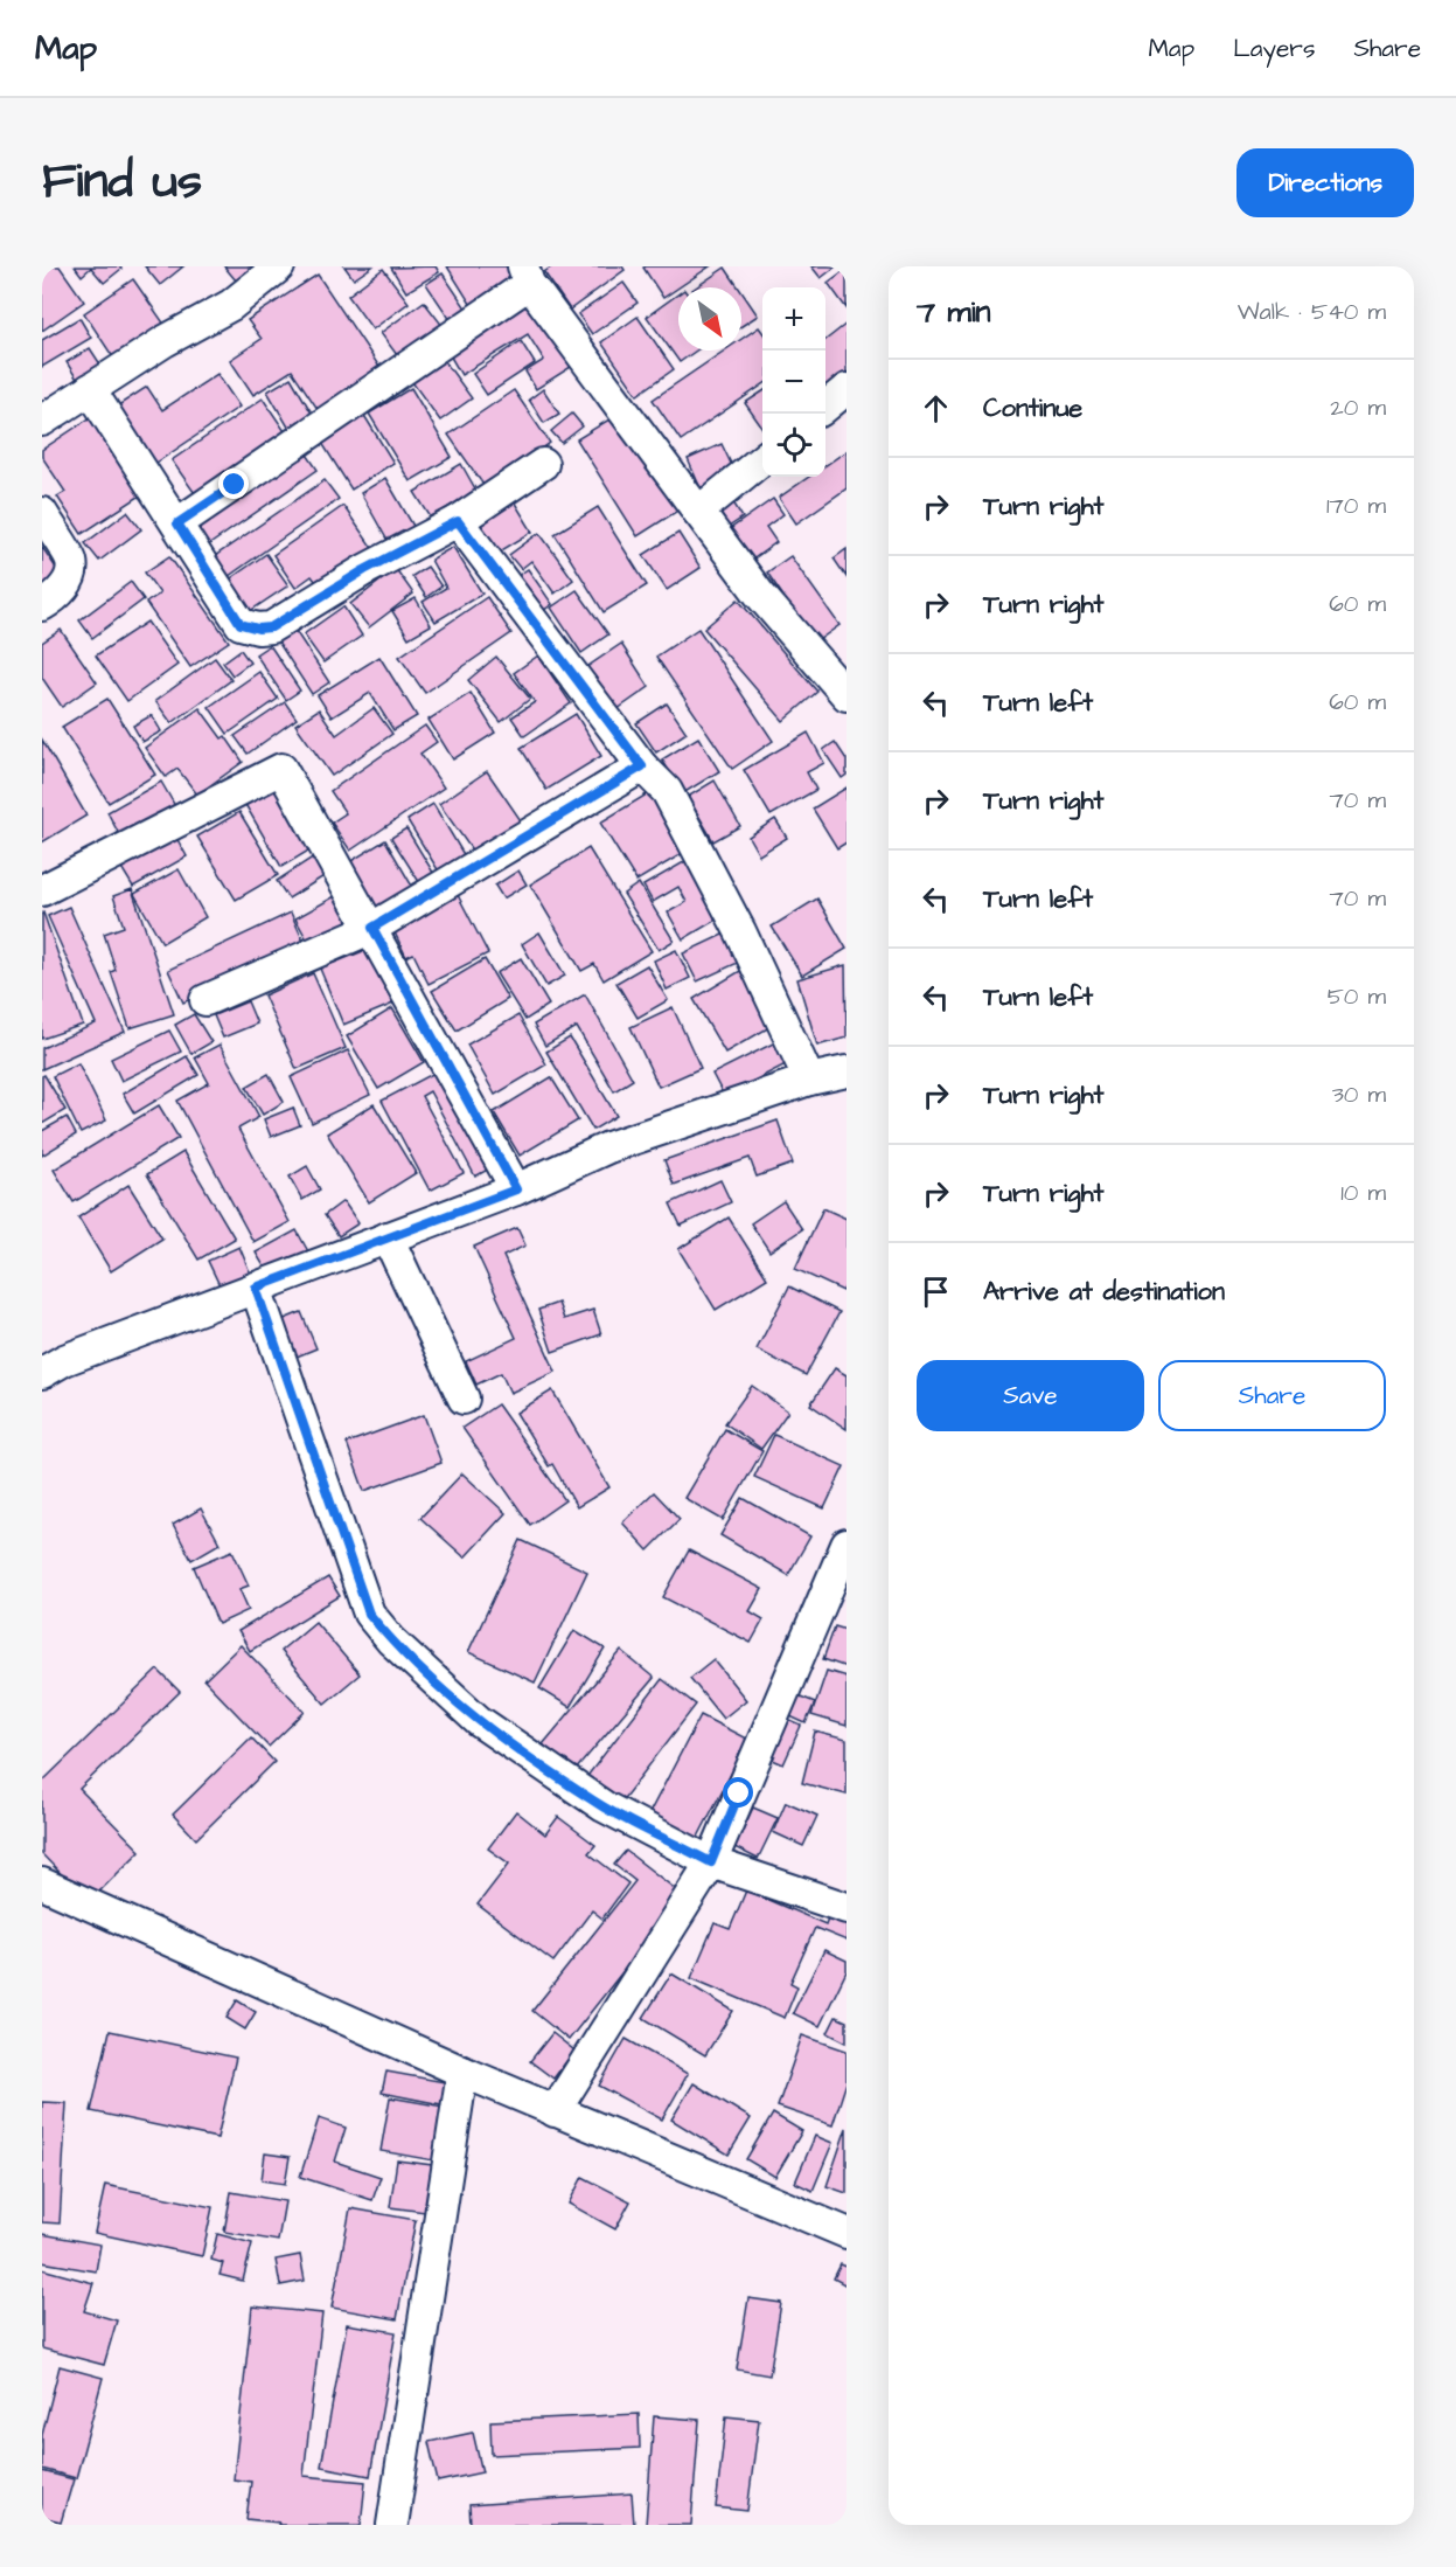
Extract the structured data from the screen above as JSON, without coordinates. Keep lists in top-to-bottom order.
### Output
{
  "north": "bottom right",
  "page": {
    "header": "Map",
    "nav": ["Map", "Layers", "Share"],
    "title": "Find us",
    "buttons": [
      "Directions",
      ["Save", "Share"]
    ],
    "heading": ["7 min", "Walk · 540 m"],
    "map_buttons": ["+", "−"],
    "list": [
      ["Continue", "20 m"],
      ["Turn right", "170 m"],
      ["Turn right", "60 m"],
      ["Turn left", "60 m"],
      ["Turn right", "70 m"],
      ["Turn left", "70 m"],
      ["Turn left", "50 m"],
      ["Turn right", "30 m"],
      ["Turn right", "10 m"],
      "Arrive at destination"
    ]
  }
}
